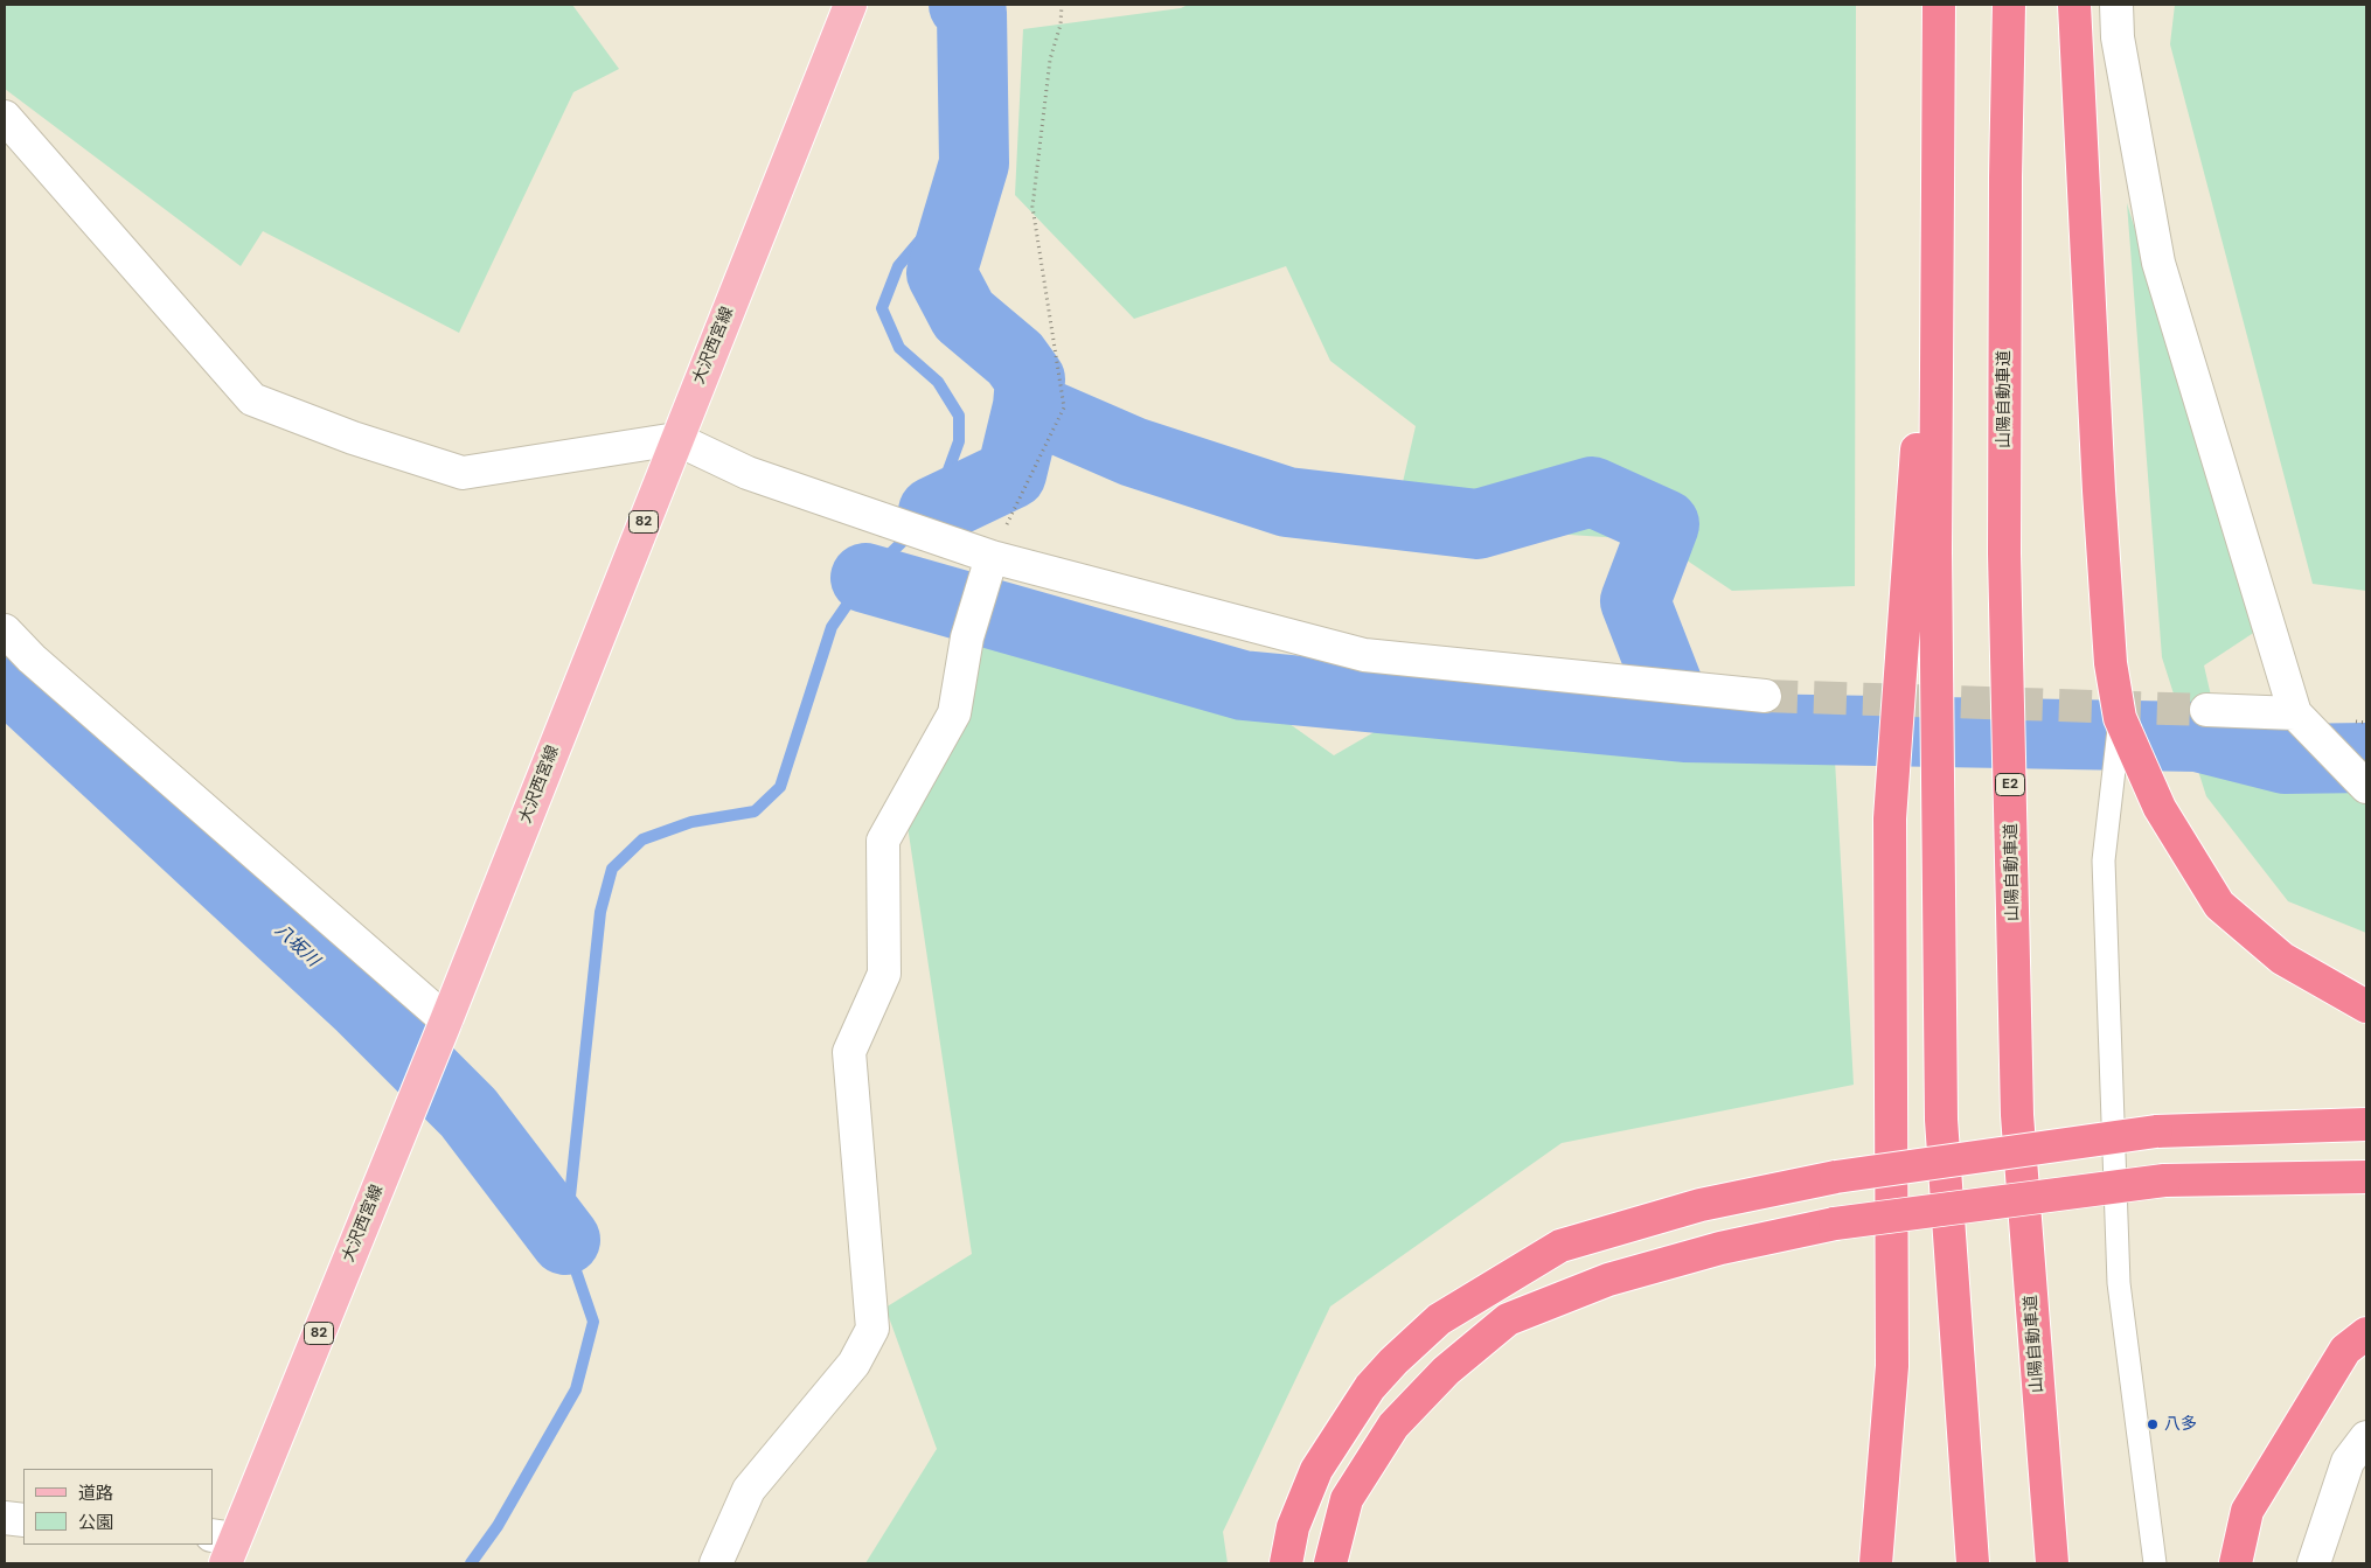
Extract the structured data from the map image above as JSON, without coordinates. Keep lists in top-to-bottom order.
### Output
{
  "streets": {
    "highway": ["山陽自動車道", "E2"],
    "main road": ["大沢西宮線", "82"]
  },
  "water": ["八坂川"],
  "places": ["八多"],
  "legend": ["道路", "公園"]
}
